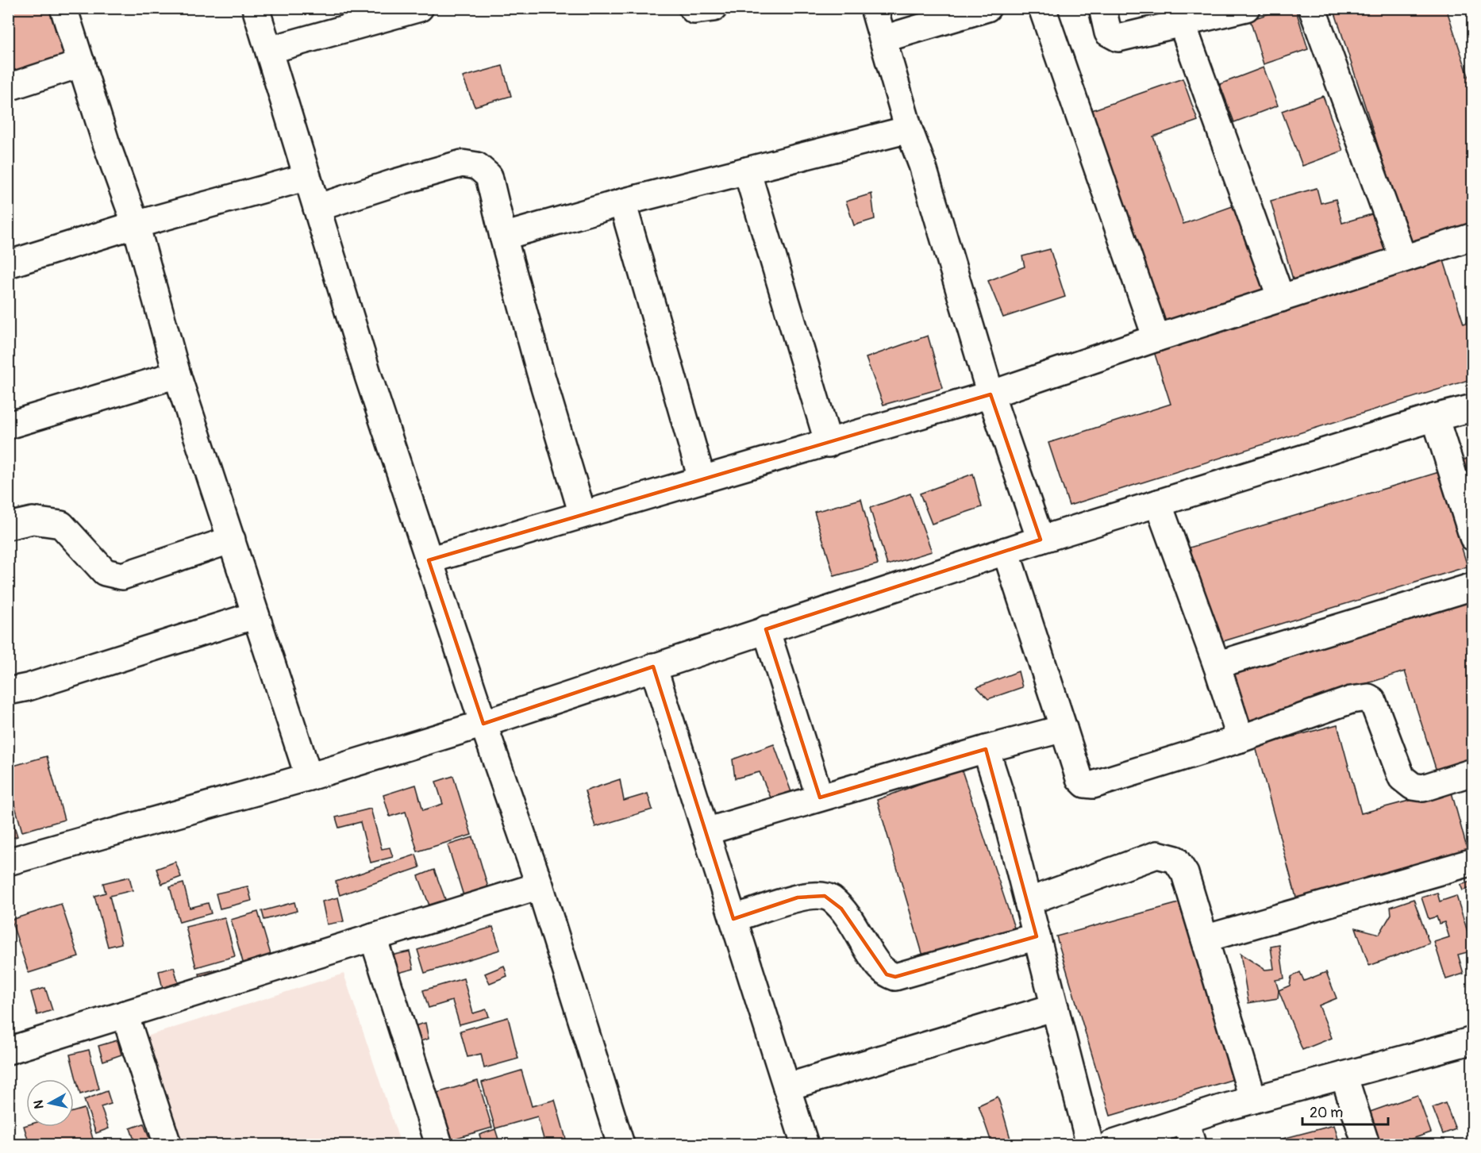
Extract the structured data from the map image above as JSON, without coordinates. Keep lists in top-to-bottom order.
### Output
{
  "scale_bar": "20 m",
  "north": "left"
}
